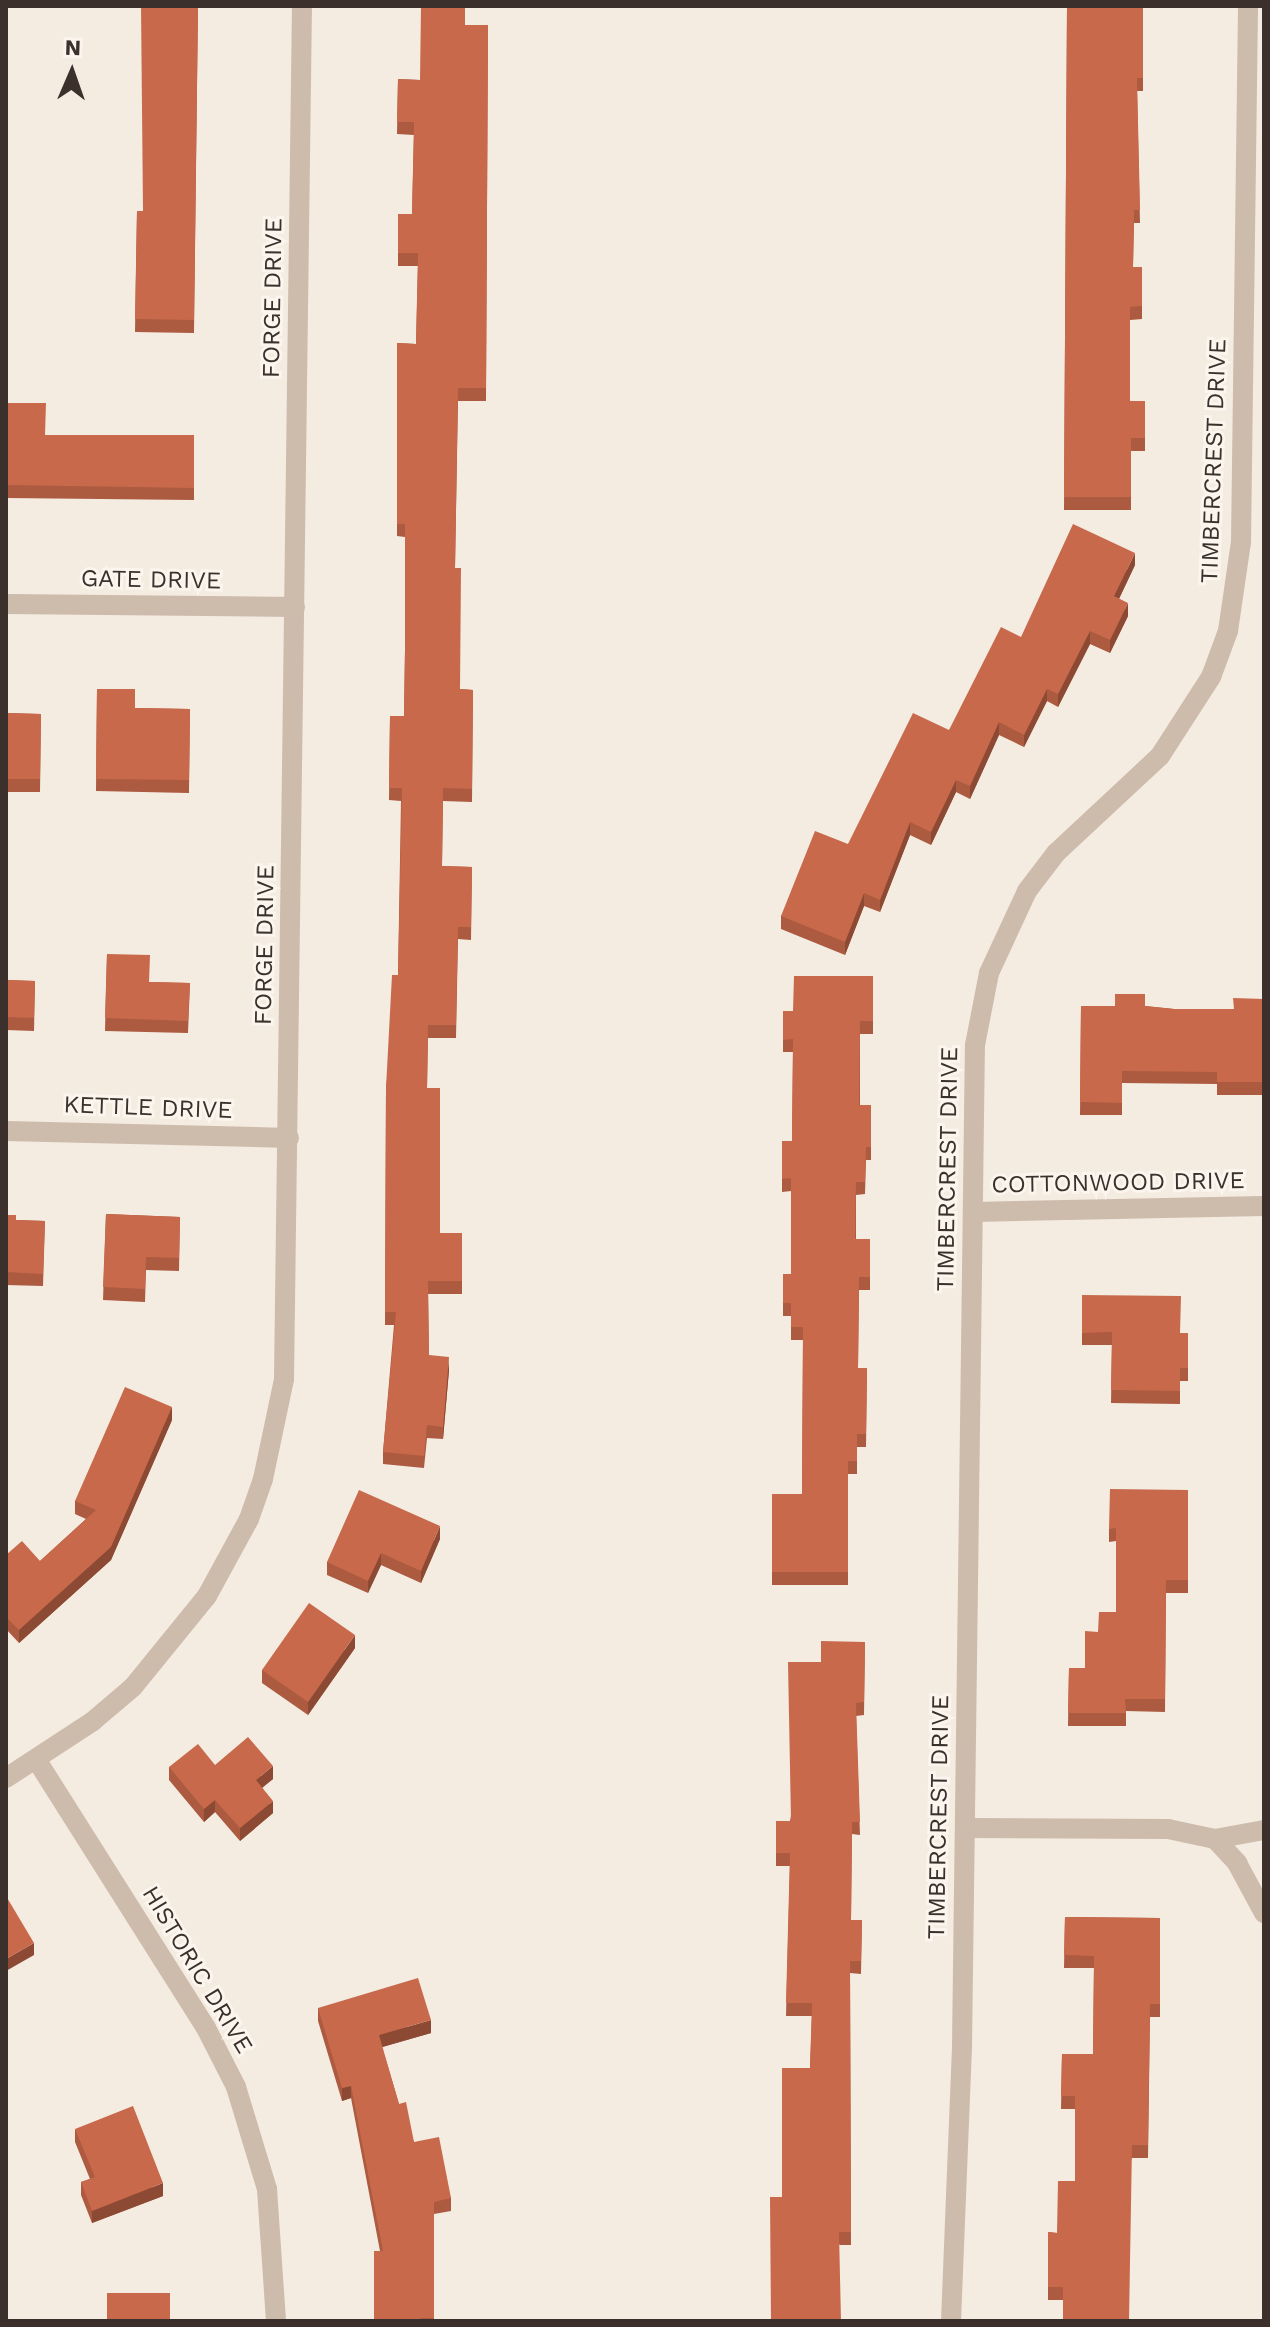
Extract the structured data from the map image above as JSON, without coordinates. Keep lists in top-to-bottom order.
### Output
{
  "streets": {
    "street": [
      "FORGE DRIVE",
      "TIMBERCREST DRIVE",
      "GATE DRIVE",
      "KETTLE DRIVE",
      "COTTONWOOD DRIVE",
      "HISTORIC DRIVE"
    ]
  },
  "crossings": [
    ["FORGE DRIVE", "GATE DRIVE"],
    ["FORGE DRIVE", "KETTLE DRIVE"],
    ["FORGE DRIVE", "HISTORIC DRIVE"],
    ["TIMBERCREST DRIVE", "COTTONWOOD DRIVE"]
  ],
  "north": "top"
}
